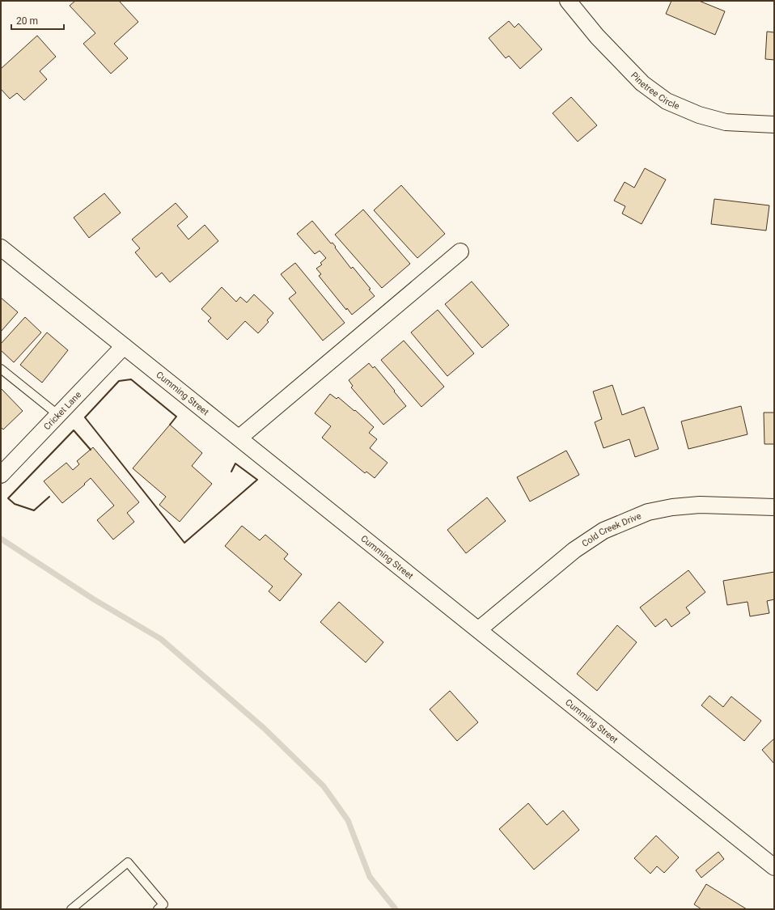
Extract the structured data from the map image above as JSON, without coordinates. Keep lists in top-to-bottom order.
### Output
{
  "streets": {
    "street": [
      "Pinetree Circle",
      "Cumming Street",
      "Cricket Lane",
      "Cold Creek Drive"
    ]
  },
  "crossings": [
    ["Cumming Street", "Cricket Lane"],
    ["Cumming Street", "Cold Creek Drive"]
  ],
  "scale_bar": "20 m"
}
